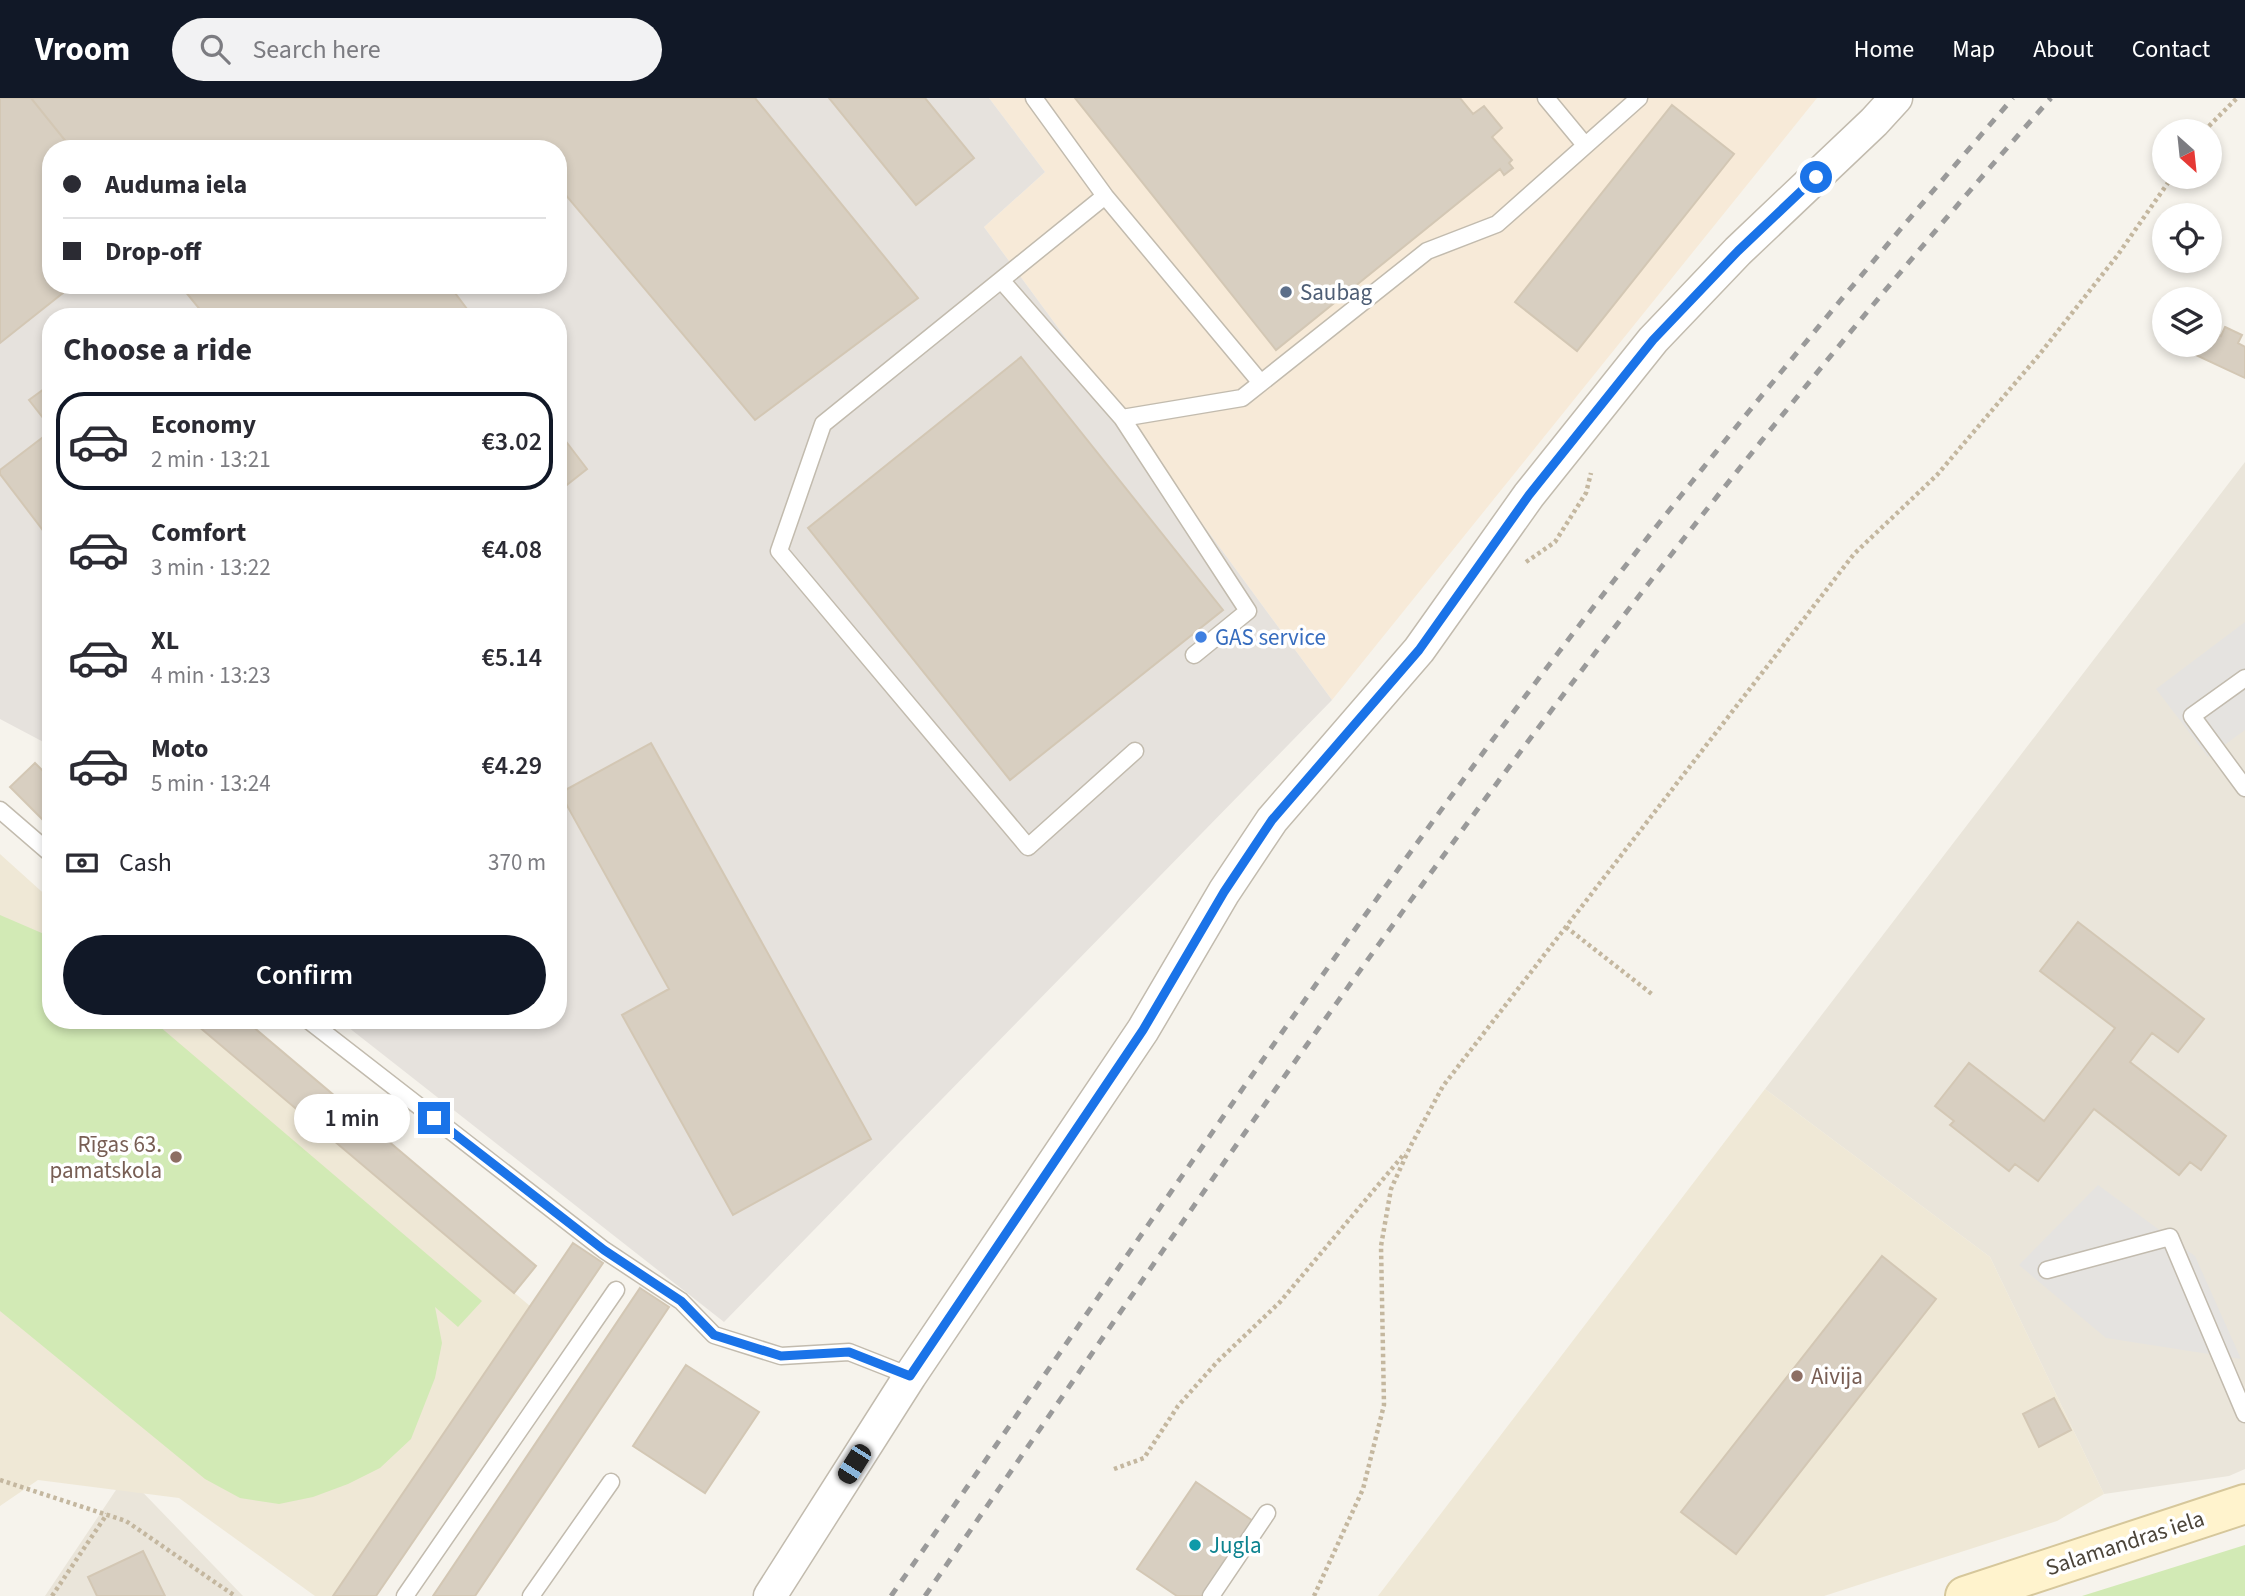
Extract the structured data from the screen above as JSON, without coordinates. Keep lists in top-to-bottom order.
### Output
{
  "streets": {
    "street": ["Salamandras iela"]
  },
  "places": [
    "Saubag",
    "GAS service",
    "Rīgas 63. pamatskola",
    "Aivija",
    "Jugla"
  ],
  "north": "bottom right",
  "page": {
    "header": "Vroom",
    "search": "Search here",
    "nav": [
      "Home",
      "Map",
      "About",
      "Contact"
    ],
    "banner": ["Auduma iela", "Drop-off"],
    "heading": "Choose a ride",
    "list": [
      {
        "name": "Economy",
        "note": "2 min · 13:21",
        "value": "€3.02"
      },
      {
        "name": "Comfort",
        "note": "3 min · 13:22",
        "value": "€4.08"
      },
      {
        "name": "XL",
        "note": "4 min · 13:23",
        "value": "€5.14"
      },
      {
        "name": "Moto",
        "note": "5 min · 13:24",
        "value": "€4.29"
      }
    ],
    "pay": ["Cash", "370 m"],
    "buttons": "Confirm",
    "bubble": "1 min"
  }
}
